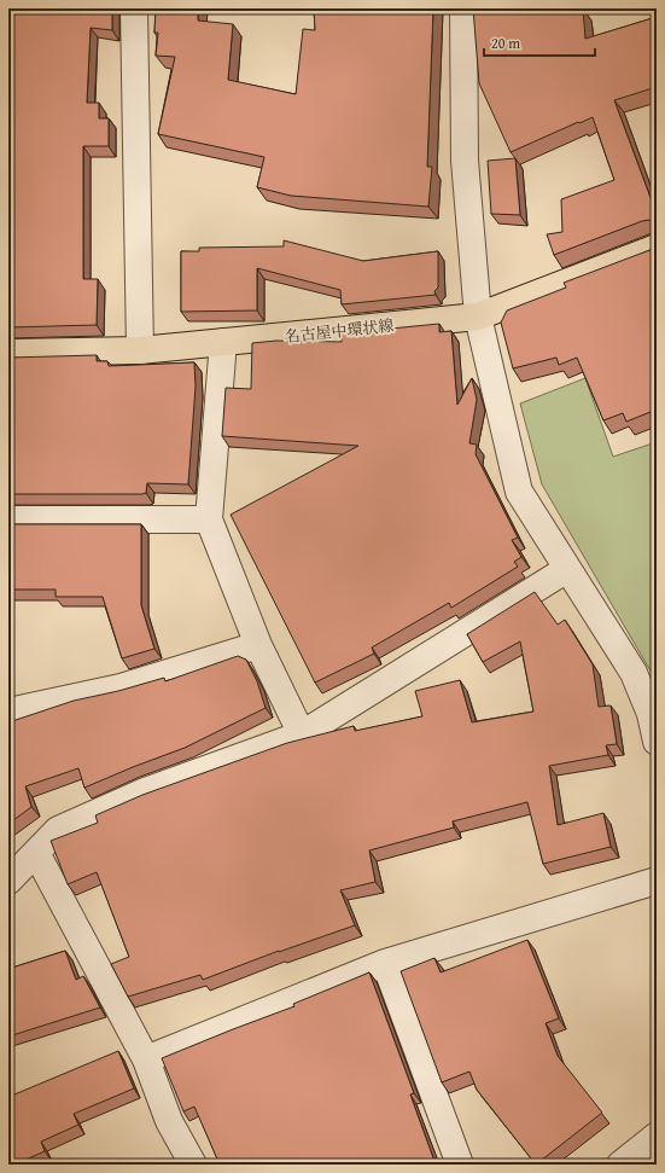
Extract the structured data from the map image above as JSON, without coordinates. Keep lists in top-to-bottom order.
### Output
{
  "streets": {
    "main road": ["名古屋中環状線"]
  },
  "scale_bar": "20 m"
}
